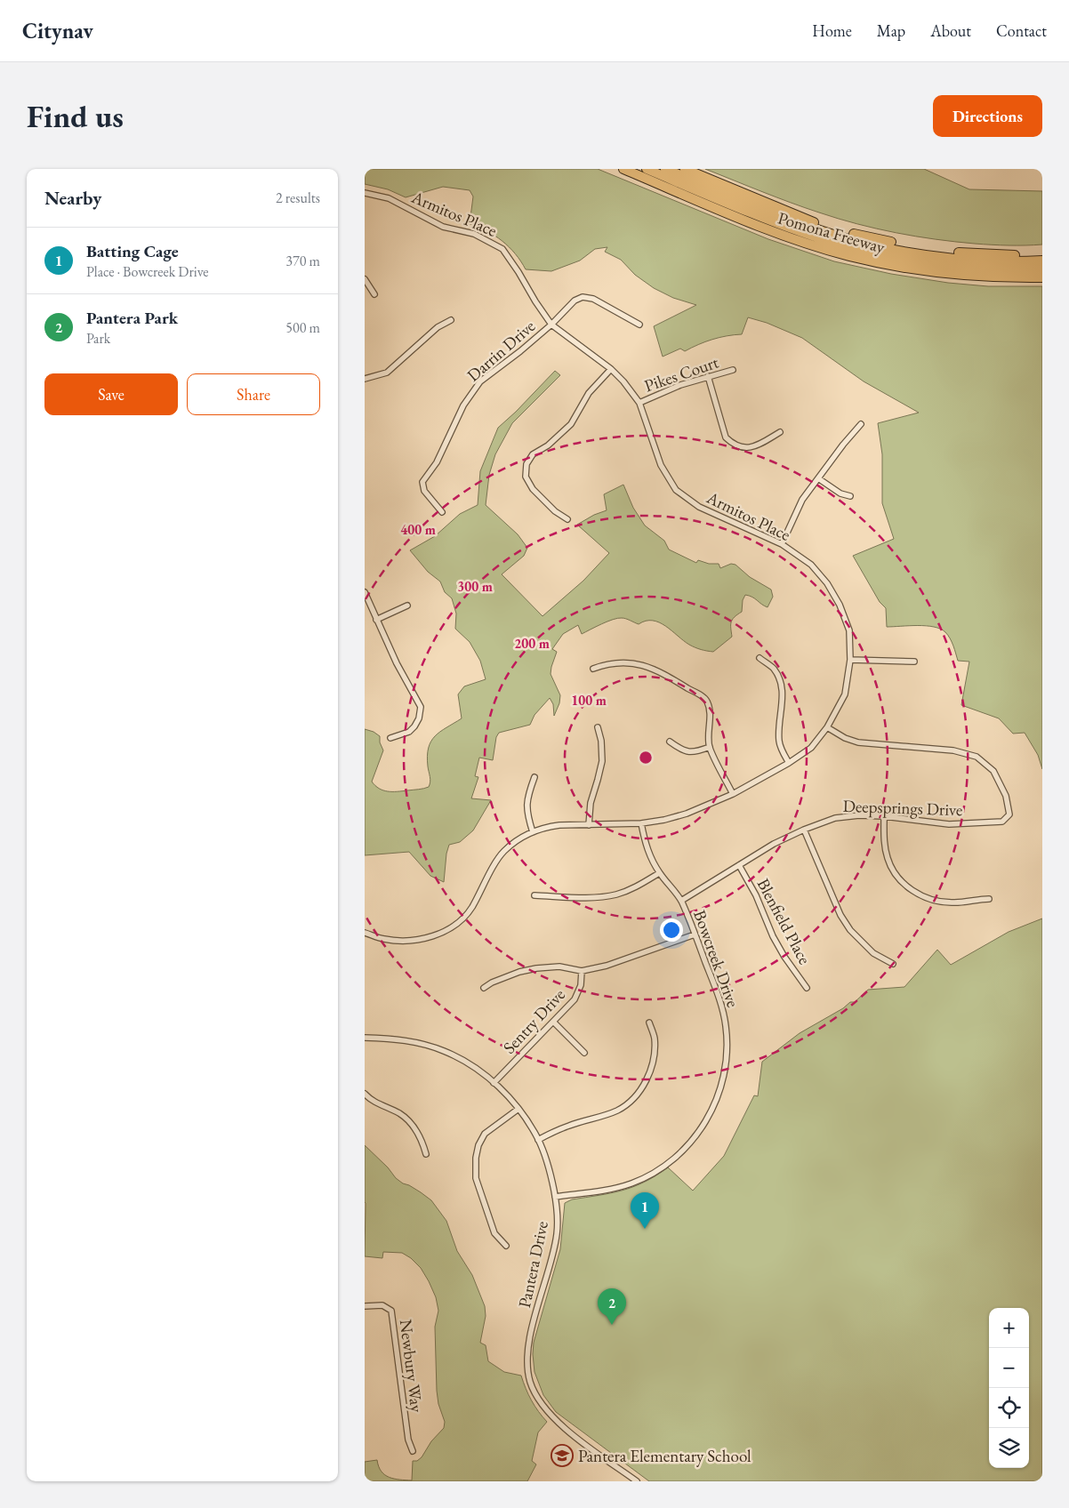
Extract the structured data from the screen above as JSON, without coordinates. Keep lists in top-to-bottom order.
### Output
{
  "streets": {
    "highway": ["Pomona Freeway"],
    "street": [
      "Armitos Place",
      "Darrin Drive",
      "Pikes Court",
      "Deepsprings Drive",
      "Blenfield Place",
      "Bowcreek Drive",
      "Sentry Drive",
      "Pantera Drive",
      "Newbury Way"
    ]
  },
  "crossings": [
    ["Armitos Place", "Darrin Drive"],
    ["Armitos Place", "Pikes Court"],
    ["Armitos Place", "Deepsprings Drive"],
    ["Armitos Place", "Bowcreek Drive"],
    ["Deepsprings Drive", "Blenfield Place"],
    ["Deepsprings Drive", "Bowcreek Drive"],
    ["Bowcreek Drive", "Pantera Drive"],
    ["Sentry Drive", "Pantera Drive"]
  ],
  "places": {
    "school or university": ["Pantera Elementary School"]
  },
  "page": {
    "header": "Citynav",
    "nav": [
      "Home",
      "Map",
      "About",
      "Contact"
    ],
    "buttons": [
      "Directions",
      ["Save", "Share"]
    ],
    "title": "Find us",
    "heading": ["Nearby", "2 results"],
    "list": [
      {
        "mark": "1",
        "name": "Batting Cage",
        "note": "Place · Bowcreek Drive",
        "value": "370 m"
      },
      {
        "mark": "2",
        "name": "Pantera Park",
        "note": "Park",
        "value": "500 m"
      }
    ],
    "pins": ["1", "2"],
    "map_buttons": ["+", "−"]
  },
  "rings": [
    "400 m",
    "300 m",
    "200 m",
    "100 m"
  ]
}
